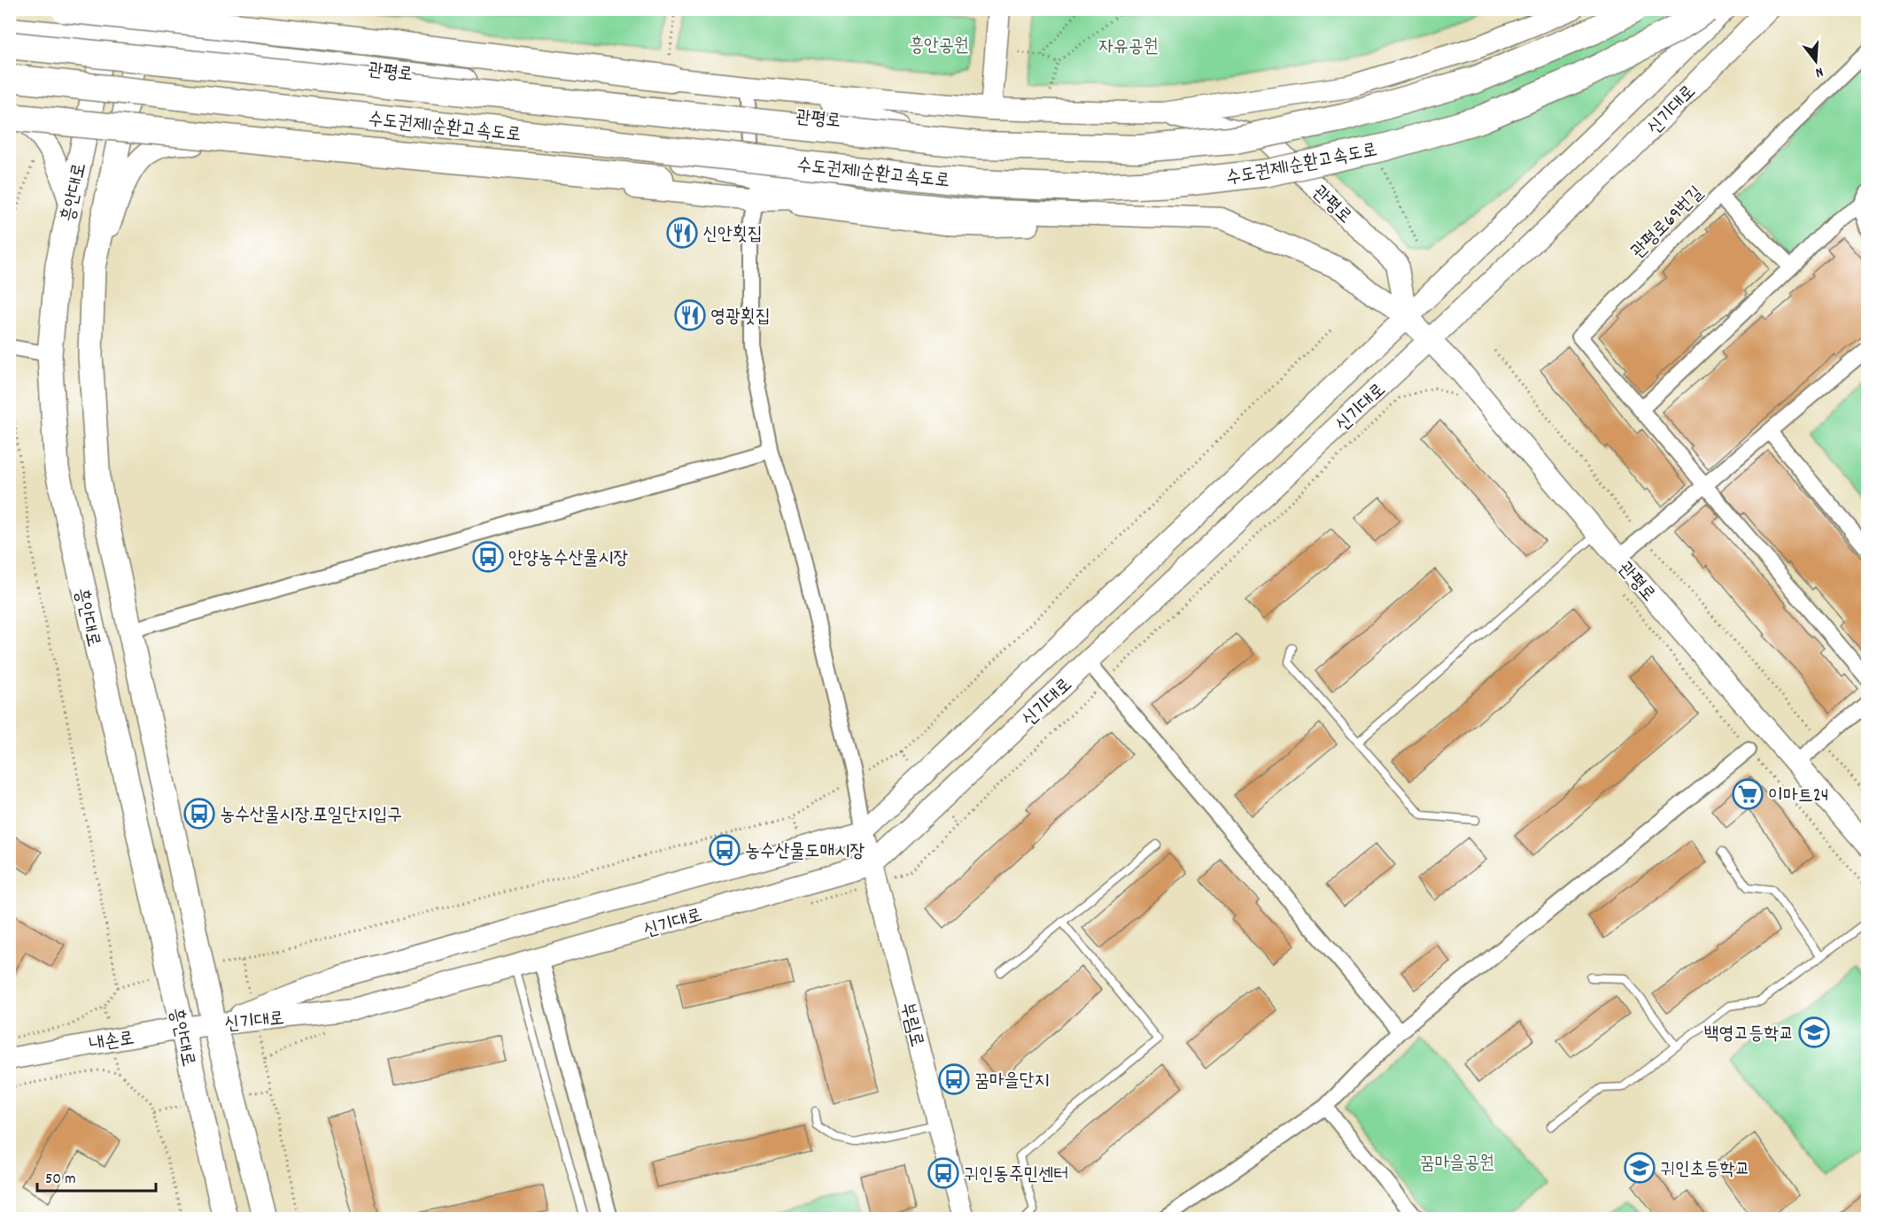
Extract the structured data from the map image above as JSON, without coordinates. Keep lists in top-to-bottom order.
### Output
{
  "streets": {
    "highway": ["수도권제1순환고속도로"],
    "main road": ["흥안대로"],
    "street": [
      "관평로",
      "신기대로",
      "관평로69번길",
      "부림로",
      "내손로"
    ]
  },
  "crossings": [
    ["관평로", "신기대로"],
    ["관평로", "흥안대로"],
    ["신기대로", "흥안대로"],
    ["신기대로", "부림로"],
    ["신기대로", "내손로"],
    ["흥안대로", "내손로"]
  ],
  "parks": ["흥안공원", "자유공원", "꿈마을공원"],
  "places": {
    "restaurant": ["신안횟집", "영광횟집"],
    "bus stop": [
      "안양농수산물시장",
      "농수산물시장.포일단지입구",
      "농수산물도매시장",
      "꿈마을단지",
      "귀인동주민센터"
    ],
    "supermarket": ["이마트24"],
    "school or university": ["백영고등학교", "귀인초등학교"]
  },
  "scale_bar": "50 m",
  "north": "bottom"
}
